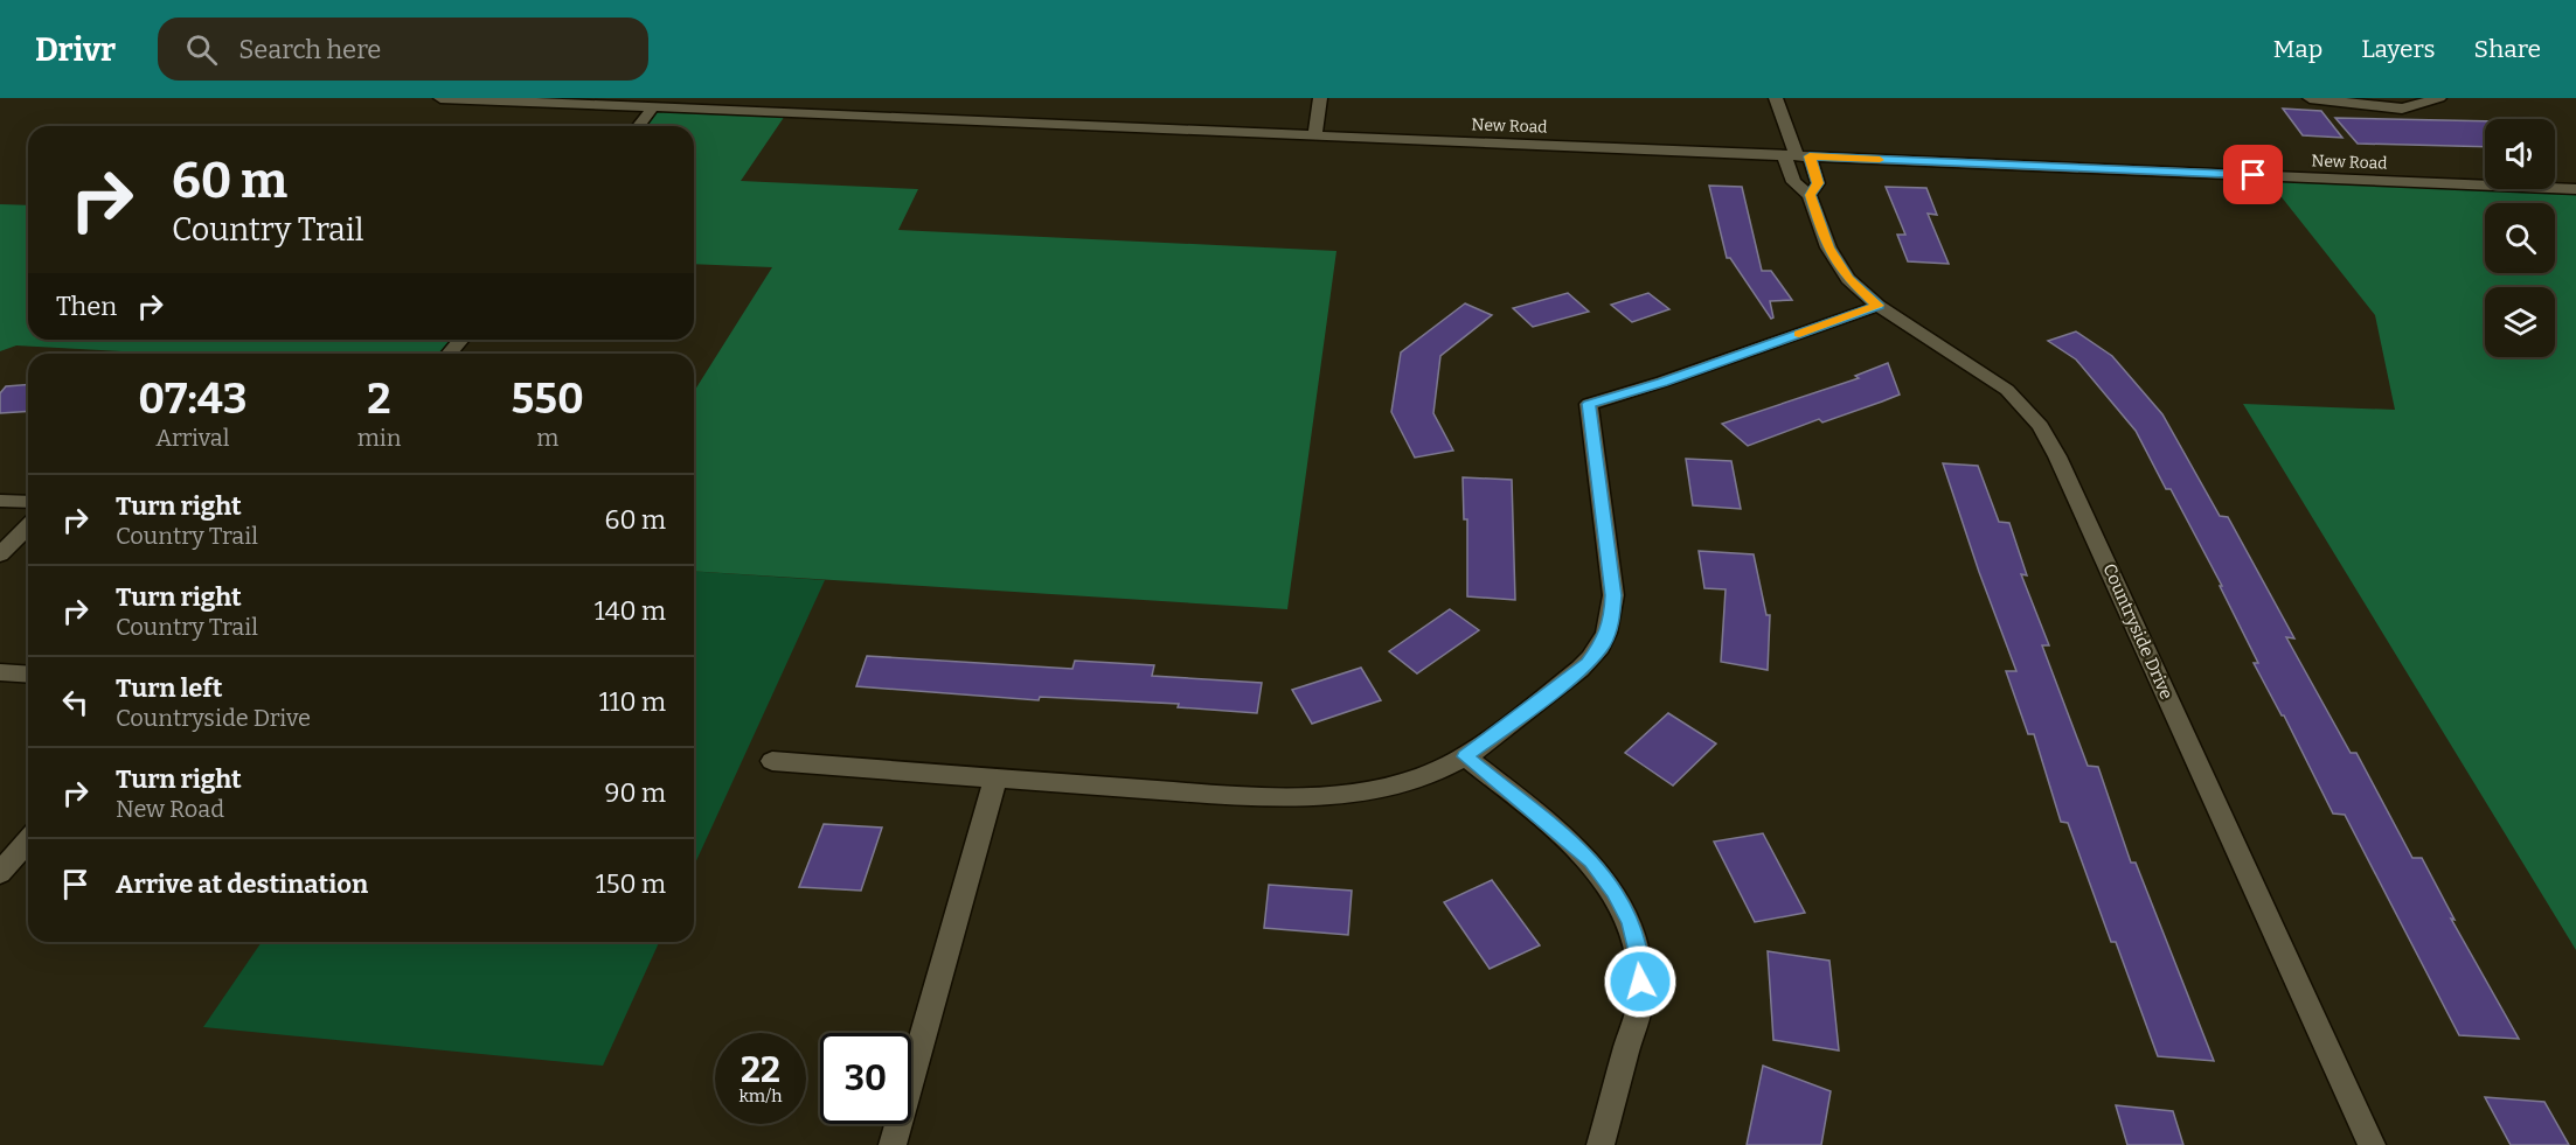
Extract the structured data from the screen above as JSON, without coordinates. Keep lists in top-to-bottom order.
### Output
{
  "streets": {
    "street": ["New Road", "Countryside Drive"]
  },
  "crossings": [
    ["New Road", "Countryside Drive"]
  ],
  "page": {
    "header": "Drivr",
    "search": "Search here",
    "nav": ["Map", "Layers", "Share"],
    "turn": ["60 m", "Country Trail"],
    "then": "Then",
    "eta": [
      "07:43",
      "Arrival",
      "2",
      "min",
      "550",
      "m"
    ],
    "list": [
      {
        "name": "Turn right",
        "note": "Country Trail",
        "value": "60 m"
      },
      {
        "name": "Turn right",
        "note": "Country Trail",
        "value": "140 m"
      },
      {
        "name": "Turn left",
        "note": "Countryside Drive",
        "value": "110 m"
      },
      {
        "name": "Turn right",
        "note": "New Road",
        "value": "90 m"
      },
      {
        "name": "Arrive at destination",
        "value": "150 m"
      }
    ],
    "speed": "22 km/h",
    "limit": "30"
  }
}
